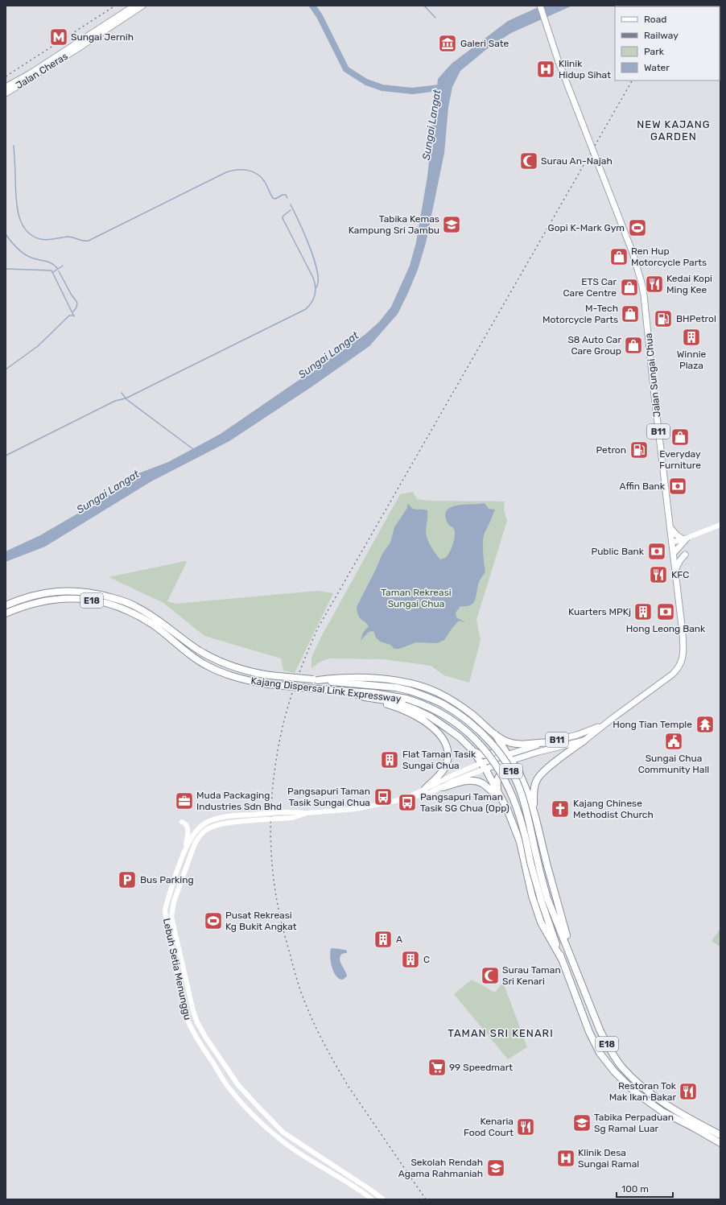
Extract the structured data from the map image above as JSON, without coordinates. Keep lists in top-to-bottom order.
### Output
{
  "streets": {
    "highway": ["E18", "Kajang Dispersal Link Expressway"],
    "main road": ["Jalan Cheras", "Jalan Sungai Chua", "B11"],
    "street": ["Lebuh Setia Menunggu"]
  },
  "districts": ["NEW KAJANG GARDEN", "TAMAN SRI KENARI"],
  "water": ["Sungai Langat"],
  "parks": ["Taman Rekreasi Sungai Chua"],
  "places": {
    "metro station": ["Sungai Jernih"],
    "museum": ["Galeri Sate"],
    "hospital": ["Klinik Hidup Sihat", "Klinik Desa Sungai Ramal"],
    "mosque": ["Surau An-Najah", "Surau Taman Sri Kenari"],
    "school or university": ["Tabika Kemas Kampung Sri Jambu", "Tabika Perpaduan Sg Ramal Luar", "Sekolah Rendah Agama Rahmaniah"],
    "sports": ["Gopi K-Mark Gym", "Pusat Rekreasi Kg Bukit Angkat"],
    "shop": [
      "Ren Hup Motorcycle Parts",
      "ETS Car Care Centre",
      "M-Tech Motorcycle Parts",
      "S8 Auto Car Care Group",
      "Everyday Furniture"
    ],
    "restaurant": [
      "Kedai Kopi Ming Kee",
      "KFC",
      "Restoran Tok Mak Ikan Bakar",
      "Kenaria Food Court"
    ],
    "fuel station": ["BHPetrol", "Petron"],
    "building": [
      "Winnie Plaza",
      "Kuarters MPKj",
      "Flat Taman Tasik Sungai Chua",
      "A",
      "C"
    ],
    "bank": ["Affin Bank", "Public Bank", "Hong Leong Bank"],
    "temple": ["Hong Tian Temple"],
    "public building": ["Sungai Chua Community Hall"],
    "bus stop": ["Pangsapuri Taman Tasik Sungai Chua", "Pangsapuri Taman Tasik SG Chua (Opp)"],
    "office": ["Muda Packaging Industries Sdn Bhd"],
    "church": ["Kajang Chinese Methodist Church"],
    "parking": ["Bus Parking"],
    "supermarket": ["99 Speedmart"]
  },
  "legend": [
    "Road",
    "Railway",
    "Park",
    "Water"
  ],
  "scale_bar": "100 m"
}
